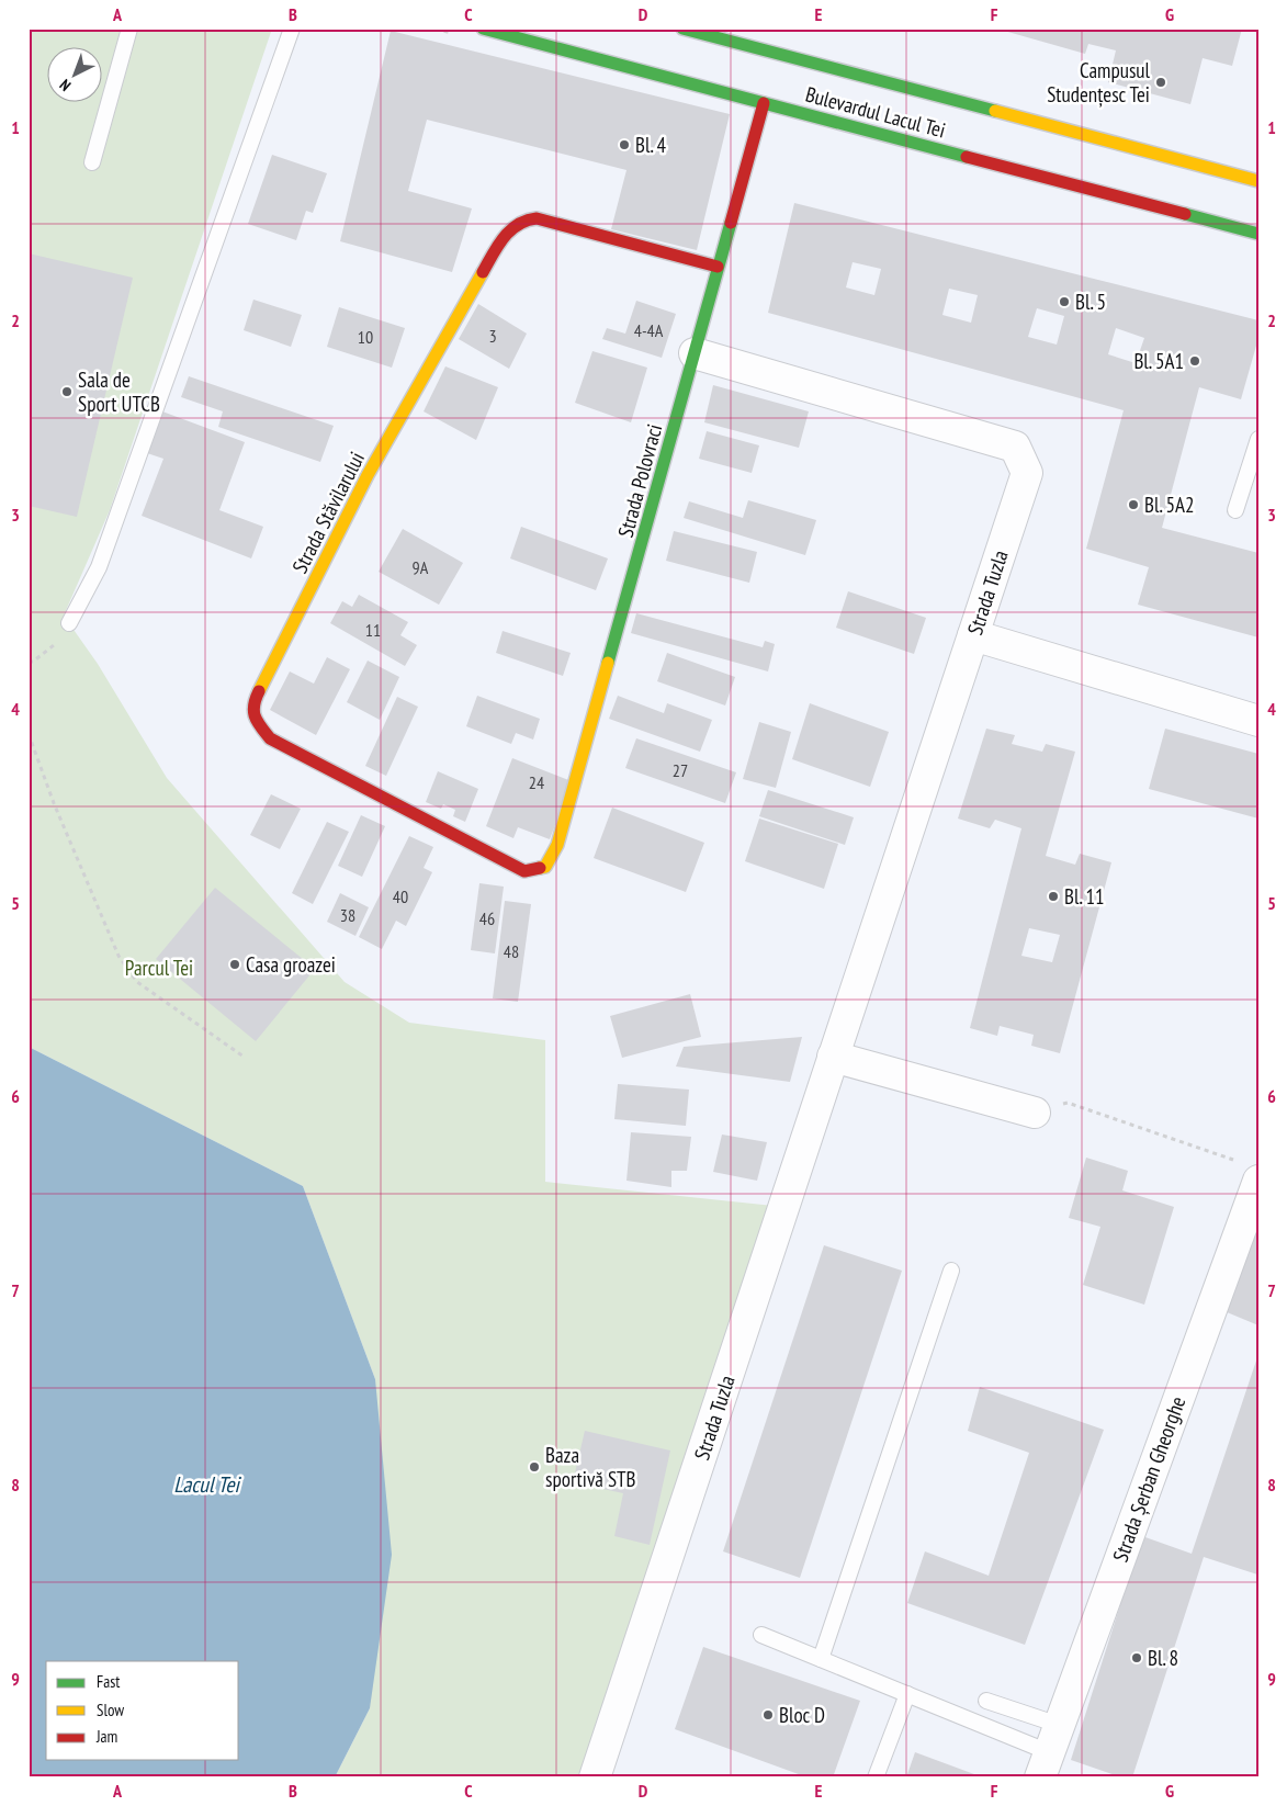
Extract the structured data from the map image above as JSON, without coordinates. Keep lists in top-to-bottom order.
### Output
{
  "streets": {
    "street": [
      "Bulevardul Lacul Tei",
      "Strada Polovraci",
      "Strada Stăvilarului",
      "Strada Tuzla",
      "Strada Șerban Gheorghe"
    ]
  },
  "crossings": [
    ["Bulevardul Lacul Tei", "Strada Polovraci"],
    ["Strada Polovraci", "Strada Stăvilarului"],
    ["Strada Polovraci", "Strada Tuzla"]
  ],
  "water": ["Lacul Tei"],
  "parks": ["Parcul Tei"],
  "places": [
    "Campusul Studențesc Tei",
    "Bl. 4",
    "Bl. 5",
    "Bl. 5A1",
    "Sala de Sport UTCB",
    "Bl. 5A2",
    "Bl. 11",
    "Casa groazei",
    "Baza sportivă STB",
    "Bl. 8",
    "Bloc D"
  ],
  "house_numbers": [
    "4-4A",
    "3",
    "10",
    "9A",
    "11",
    "27",
    "24",
    "40",
    "38",
    "46",
    "48"
  ],
  "legend": ["Fast", "Slow", "Jam"],
  "north": "bottom left",
  "grid": {
    "columns": [
      "A",
      "B",
      "C",
      "D",
      "E",
      "F",
      "G"
    ],
    "rows": [
      "1",
      "2",
      "3",
      "4",
      "5",
      "6",
      "7",
      "8",
      "9"
    ]
  }
}
